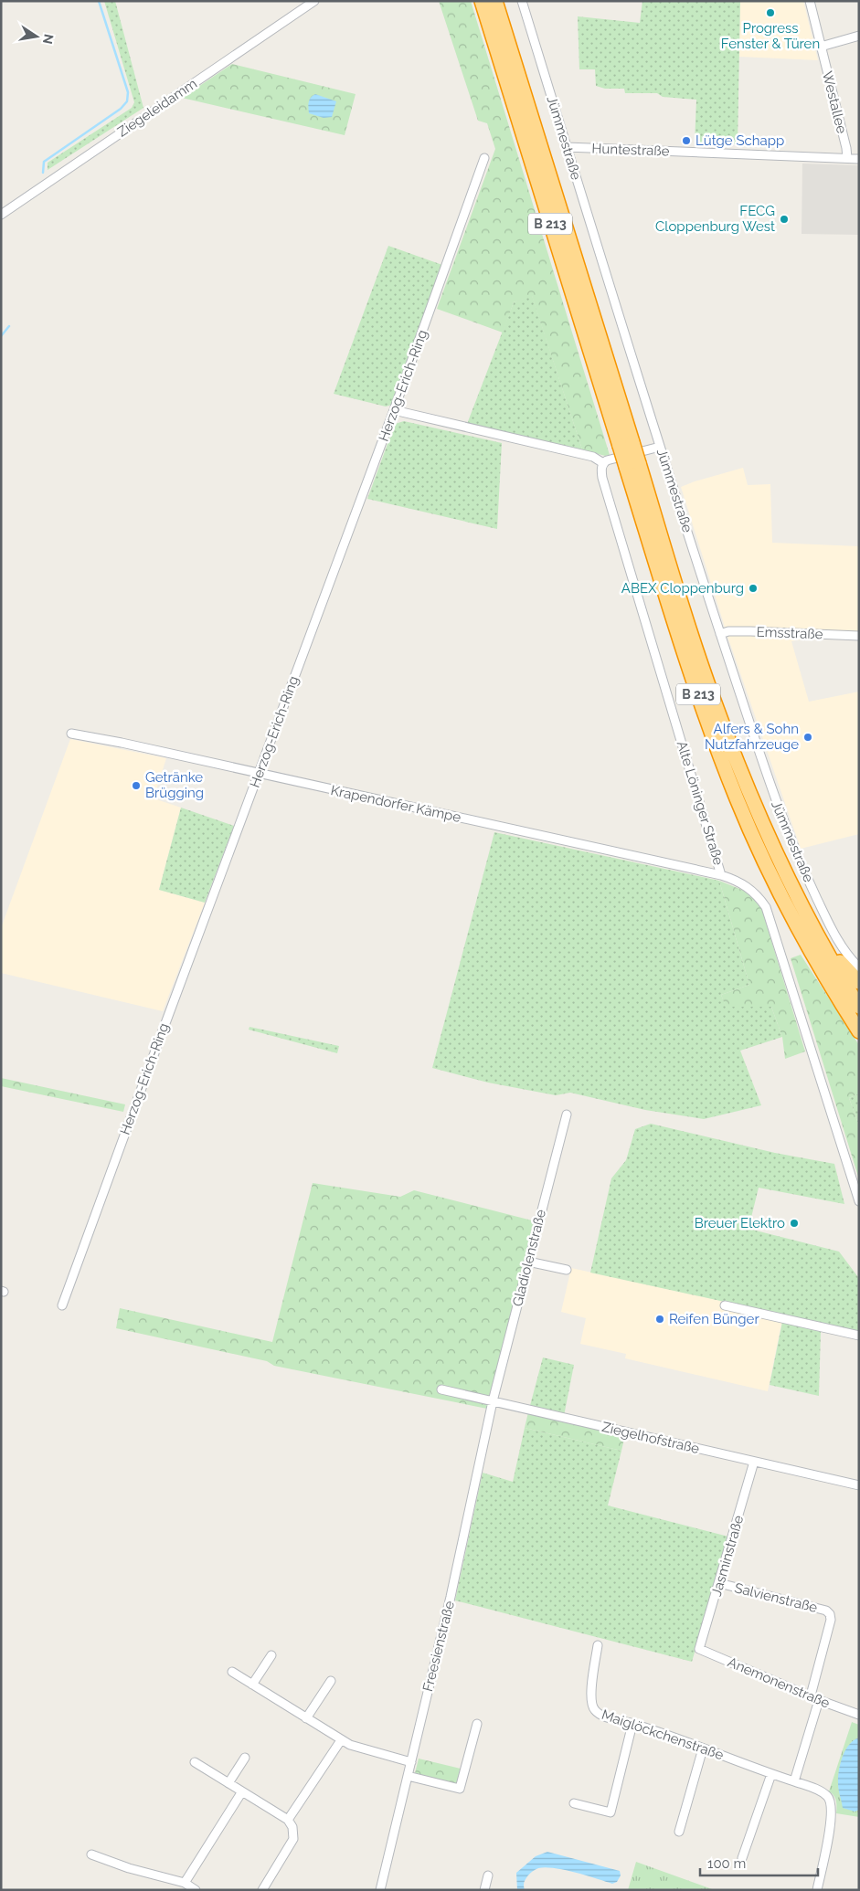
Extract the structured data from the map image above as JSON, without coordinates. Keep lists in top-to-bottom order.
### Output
{
  "streets": {
    "highway": ["B 213"],
    "street": [
      "Westallee",
      "Ziegeleidamm",
      "Jümmestraße",
      "Huntestraße",
      "Herzog-Erich-Ring",
      "Emsstraße",
      "Alte Löninger Straße",
      "Krapendorfer Kämpe",
      "Gladiolenstraße",
      "Ziegelhofstraße",
      "Jasminstraße",
      "Salvienstraße",
      "Freesienstraße",
      "Anemonenstraße",
      "Maiglöckchenstraße"
    ]
  },
  "crossings": [
    ["Westallee", "Huntestraße"],
    ["Jümmestraße", "Huntestraße"],
    ["Jümmestraße", "Emsstraße"],
    ["Herzog-Erich-Ring", "Krapendorfer Kämpe"],
    ["Alte Löninger Straße", "Krapendorfer Kämpe"],
    ["Gladiolenstraße", "Ziegelhofstraße"],
    ["Gladiolenstraße", "Freesienstraße"],
    ["Ziegelhofstraße", "Jasminstraße"],
    ["Ziegelhofstraße", "Freesienstraße"],
    ["Jasminstraße", "Salvienstraße"],
    ["Jasminstraße", "Anemonenstraße"],
    ["Salvienstraße", "Anemonenstraße"]
  ],
  "places": [
    "Progress Fenster & Türen",
    "Lütge Schapp",
    "FECG Cloppenburg West",
    "ABEX Cloppenburg",
    "Alfers & Sohn Nutzfahrzeuge",
    "Getränke Brügging",
    "Breuer Elektro",
    "Reifen Bünger"
  ],
  "scale_bar": "100 m",
  "north": "right"
}
